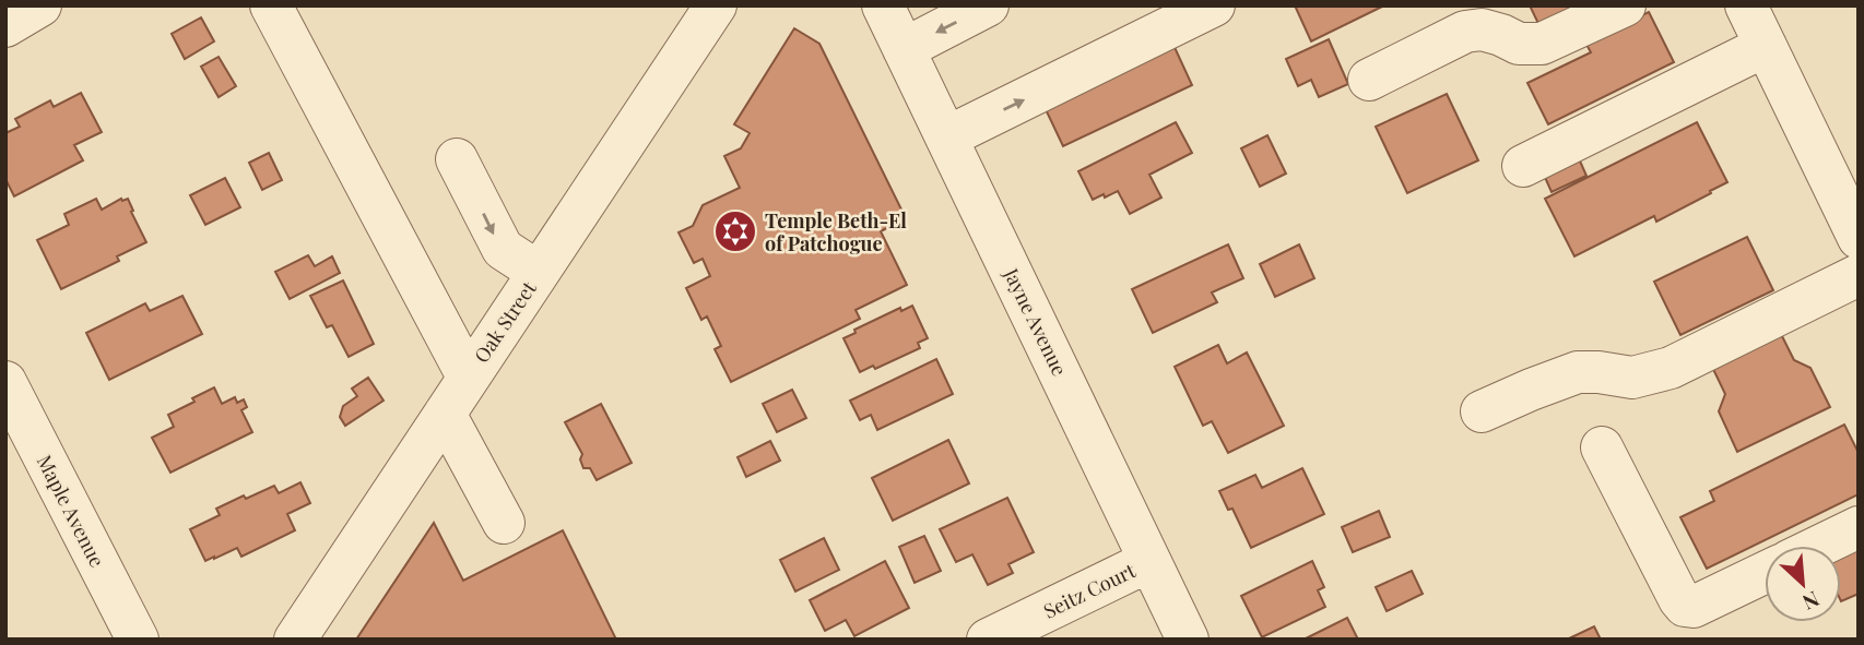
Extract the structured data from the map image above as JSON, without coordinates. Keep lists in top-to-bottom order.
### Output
{
  "streets": {
    "street": [
      "Oak Street",
      "Jayne Avenue",
      "Maple Avenue",
      "Seitz Court"
    ]
  },
  "crossings": [
    ["Jayne Avenue", "Seitz Court"]
  ],
  "places": {
    "synagogue": ["Temple Beth-El of Patchogue"]
  },
  "north": "bottom right"
}
